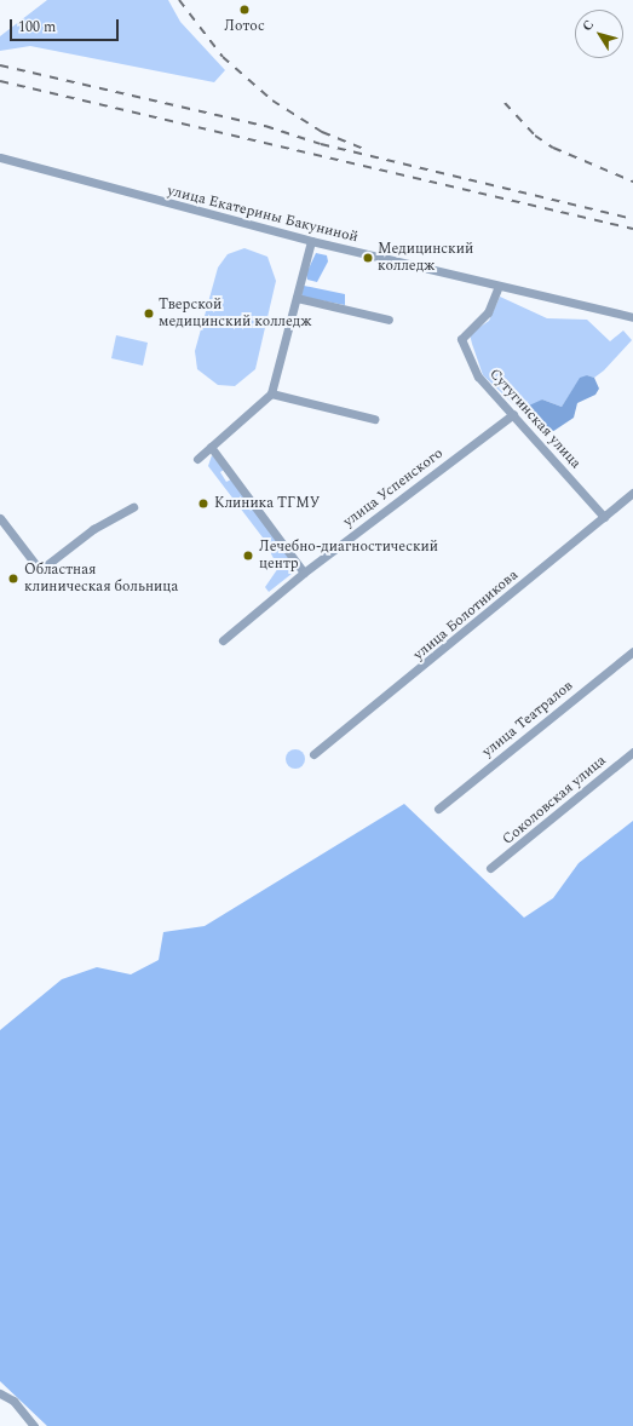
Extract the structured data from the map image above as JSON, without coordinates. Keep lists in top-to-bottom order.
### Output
{
  "streets": {
    "street": [
      "улица Екатерины Бакуниной",
      "Сутугинская улица",
      "улица Успенского",
      "улица Болотникова",
      "улица Театралов",
      "Соколовская улица"
    ]
  },
  "crossings": [
    ["улица Екатерины Бакуниной", "Сутугинская улица"],
    ["Сутугинская улица", "улица Успенского"],
    ["Сутугинская улица", "улица Болотникова"]
  ],
  "places": [
    "Лотос",
    "Медицинский колледж",
    "Тверской медицинский колледж",
    "Клиника ТГМУ",
    "Лечебно-диагностический центр",
    "Областная клиническая больница"
  ],
  "scale_bar": "100 m",
  "north": "top left"
}
